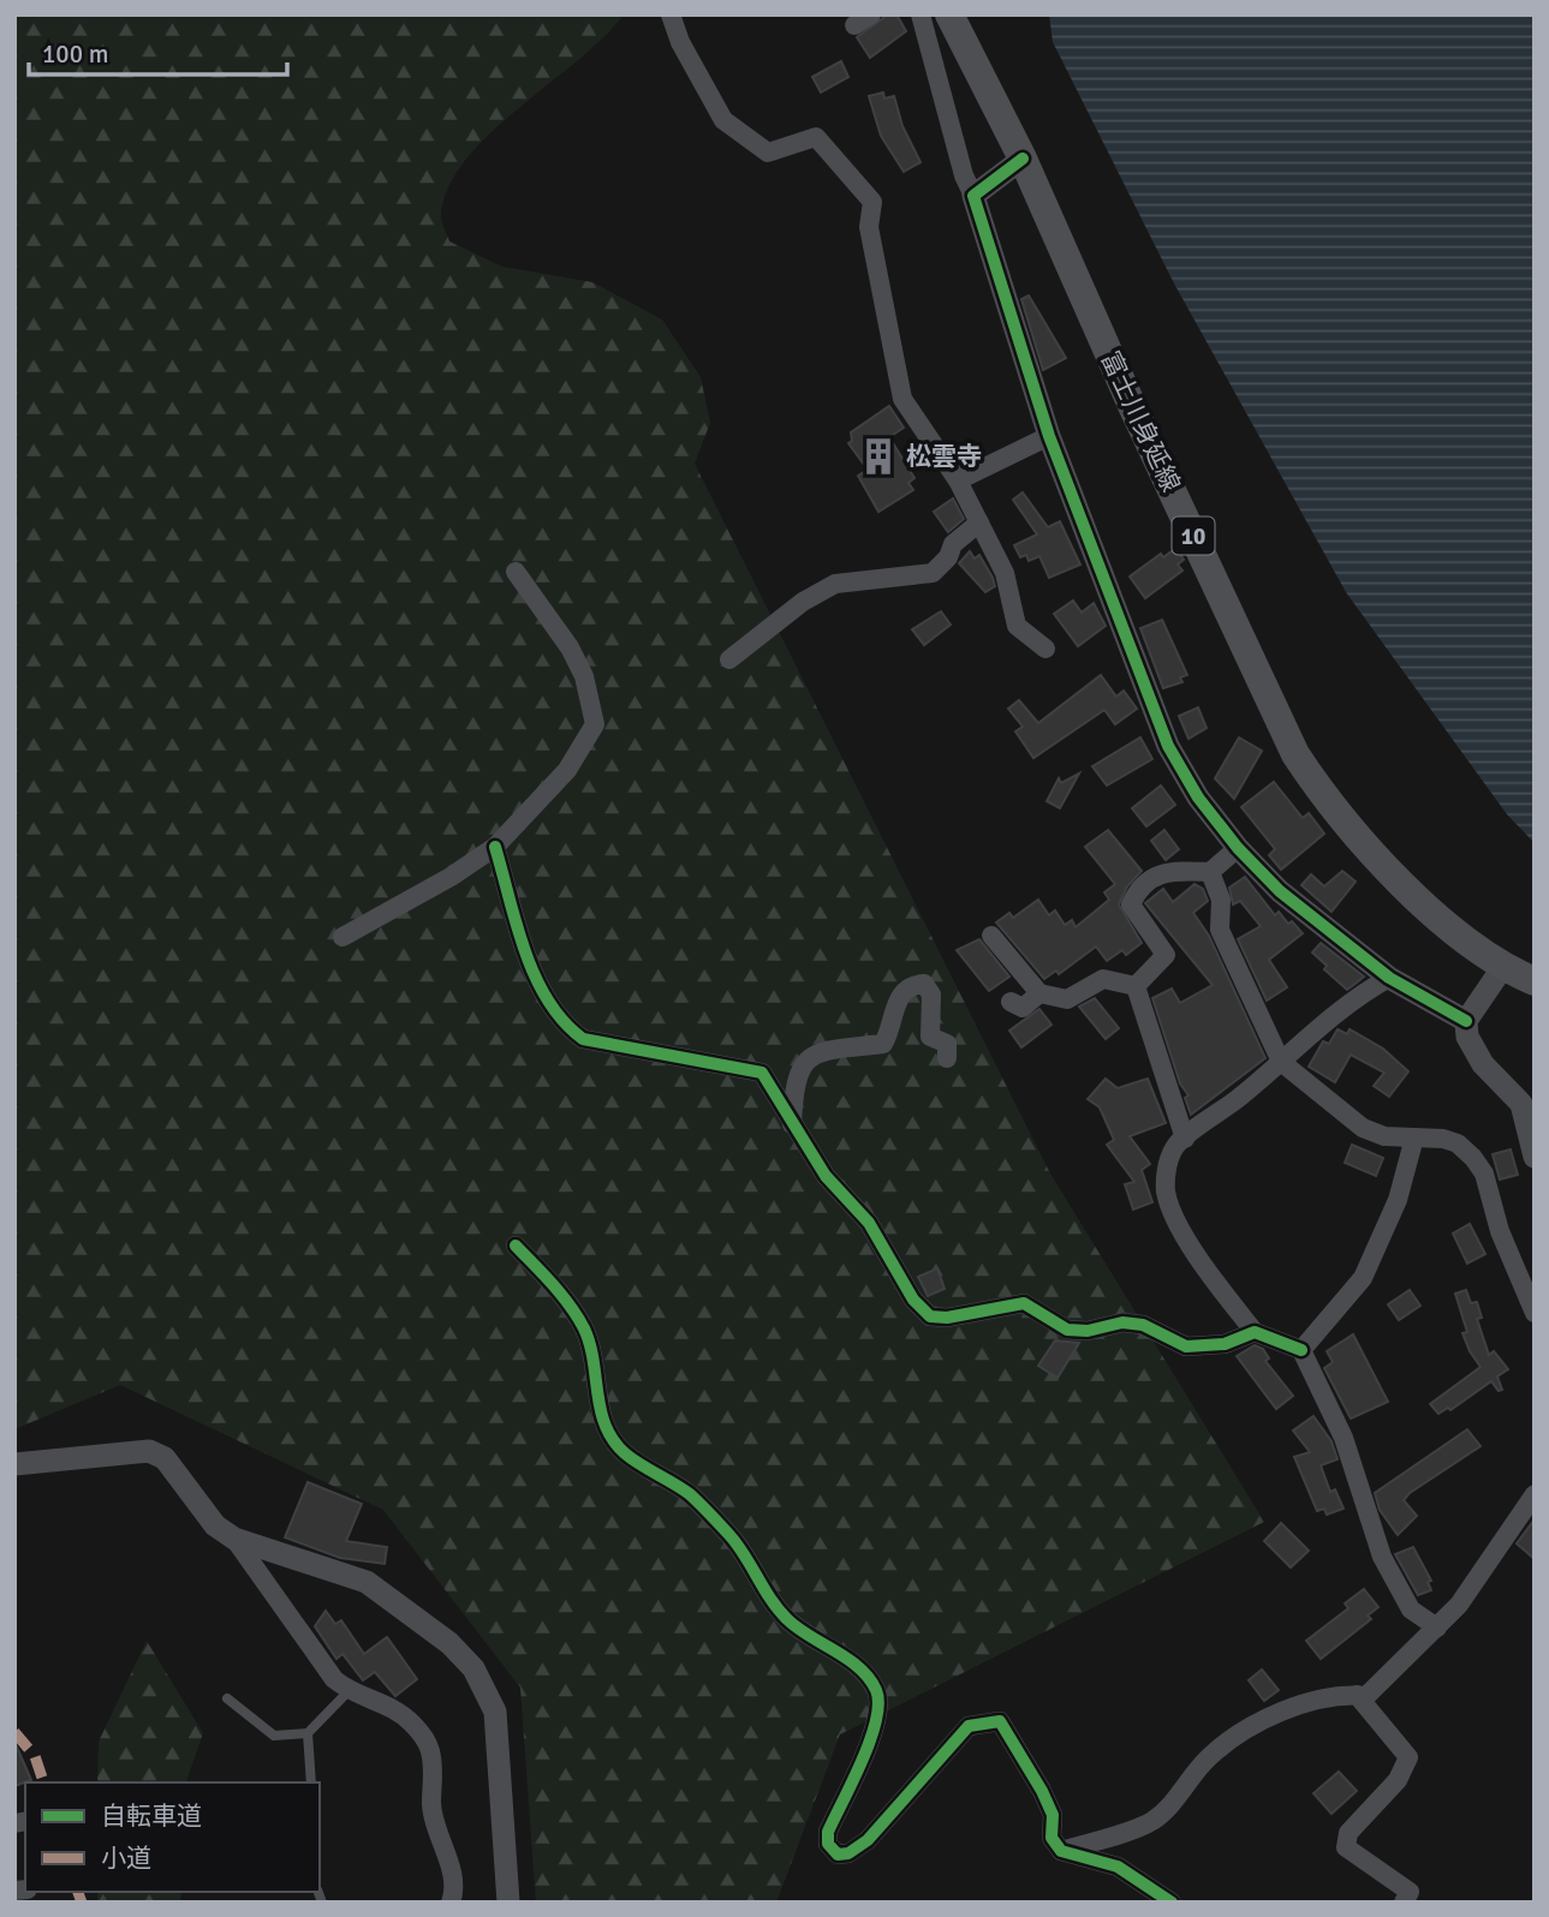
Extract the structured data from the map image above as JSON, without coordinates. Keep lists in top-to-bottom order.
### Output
{
  "streets": {
    "main road": ["富士川身延線", "10"]
  },
  "places": {
    "building": ["松雲寺"]
  },
  "legend": ["自転車道", "小道"],
  "scale_bar": "100 m"
}
